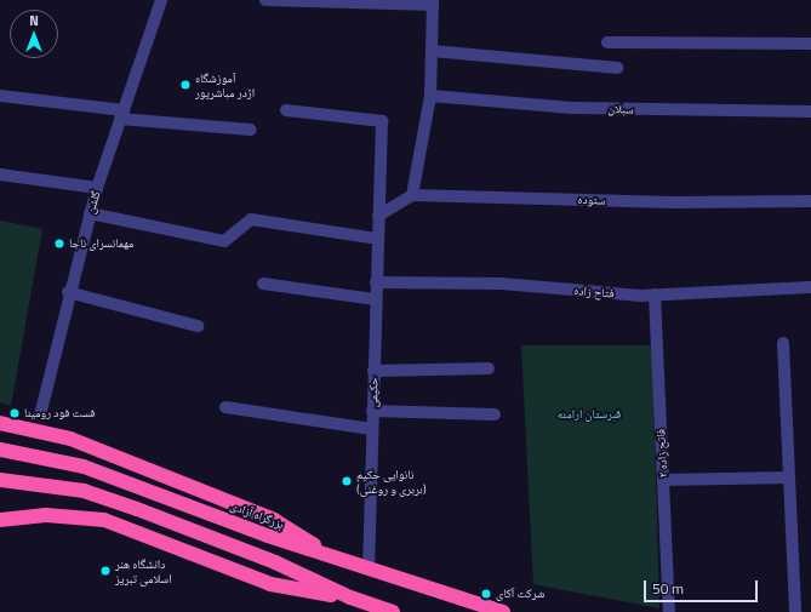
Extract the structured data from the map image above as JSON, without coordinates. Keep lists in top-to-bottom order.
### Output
{
  "streets": {
    "highway": ["بزرگراه آزادی"],
    "street": [
      "سبلان",
      "ستوده",
      "گلشن",
      "فتاح زاده",
      "حکیمی",
      "فاتح زاده ۲"
    ]
  },
  "crossings": [
    ["فتاح زاده", "حکیمی"],
    ["فتاح زاده", "فاتح زاده ۲"],
    ["حکیمی", "بزرگراه آزادی"]
  ],
  "parks": ["قبرستان ارامنه"],
  "places": [
    "آموزشگاه اژدر مباشرپور",
    "مهمانسرای ناجا",
    "فست فود رومینا",
    "نانوایی حکیم (بربری و روغنی)",
    "دانشگاه هنر اسلامی تبریز",
    "شرکت آکای"
  ],
  "scale_bar": "50 m",
  "north": "top"
}
